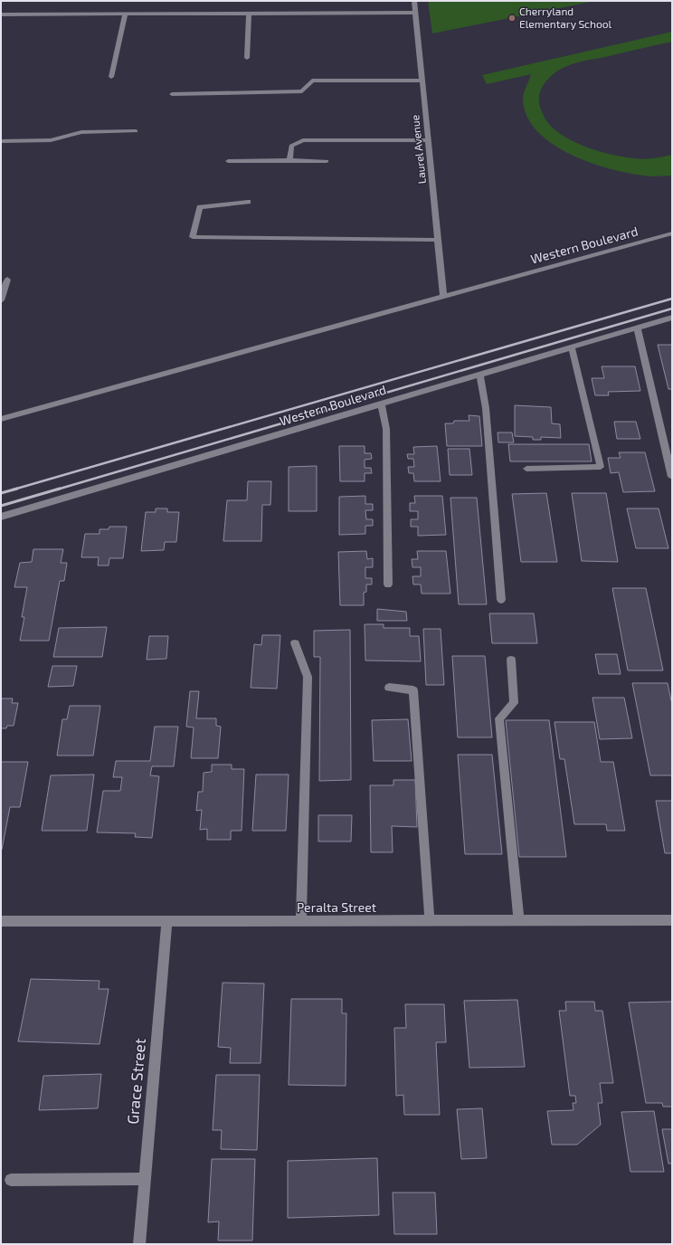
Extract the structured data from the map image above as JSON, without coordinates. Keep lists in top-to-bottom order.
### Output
{
  "streets": {
    "street": [
      "Laurel Avenue",
      "Western Boulevard",
      "Peralta Street",
      "Grace Street"
    ]
  },
  "crossings": [
    ["Laurel Avenue", "Western Boulevard"],
    ["Peralta Street", "Grace Street"]
  ],
  "places": ["Cherryland Elementary School"]
}
